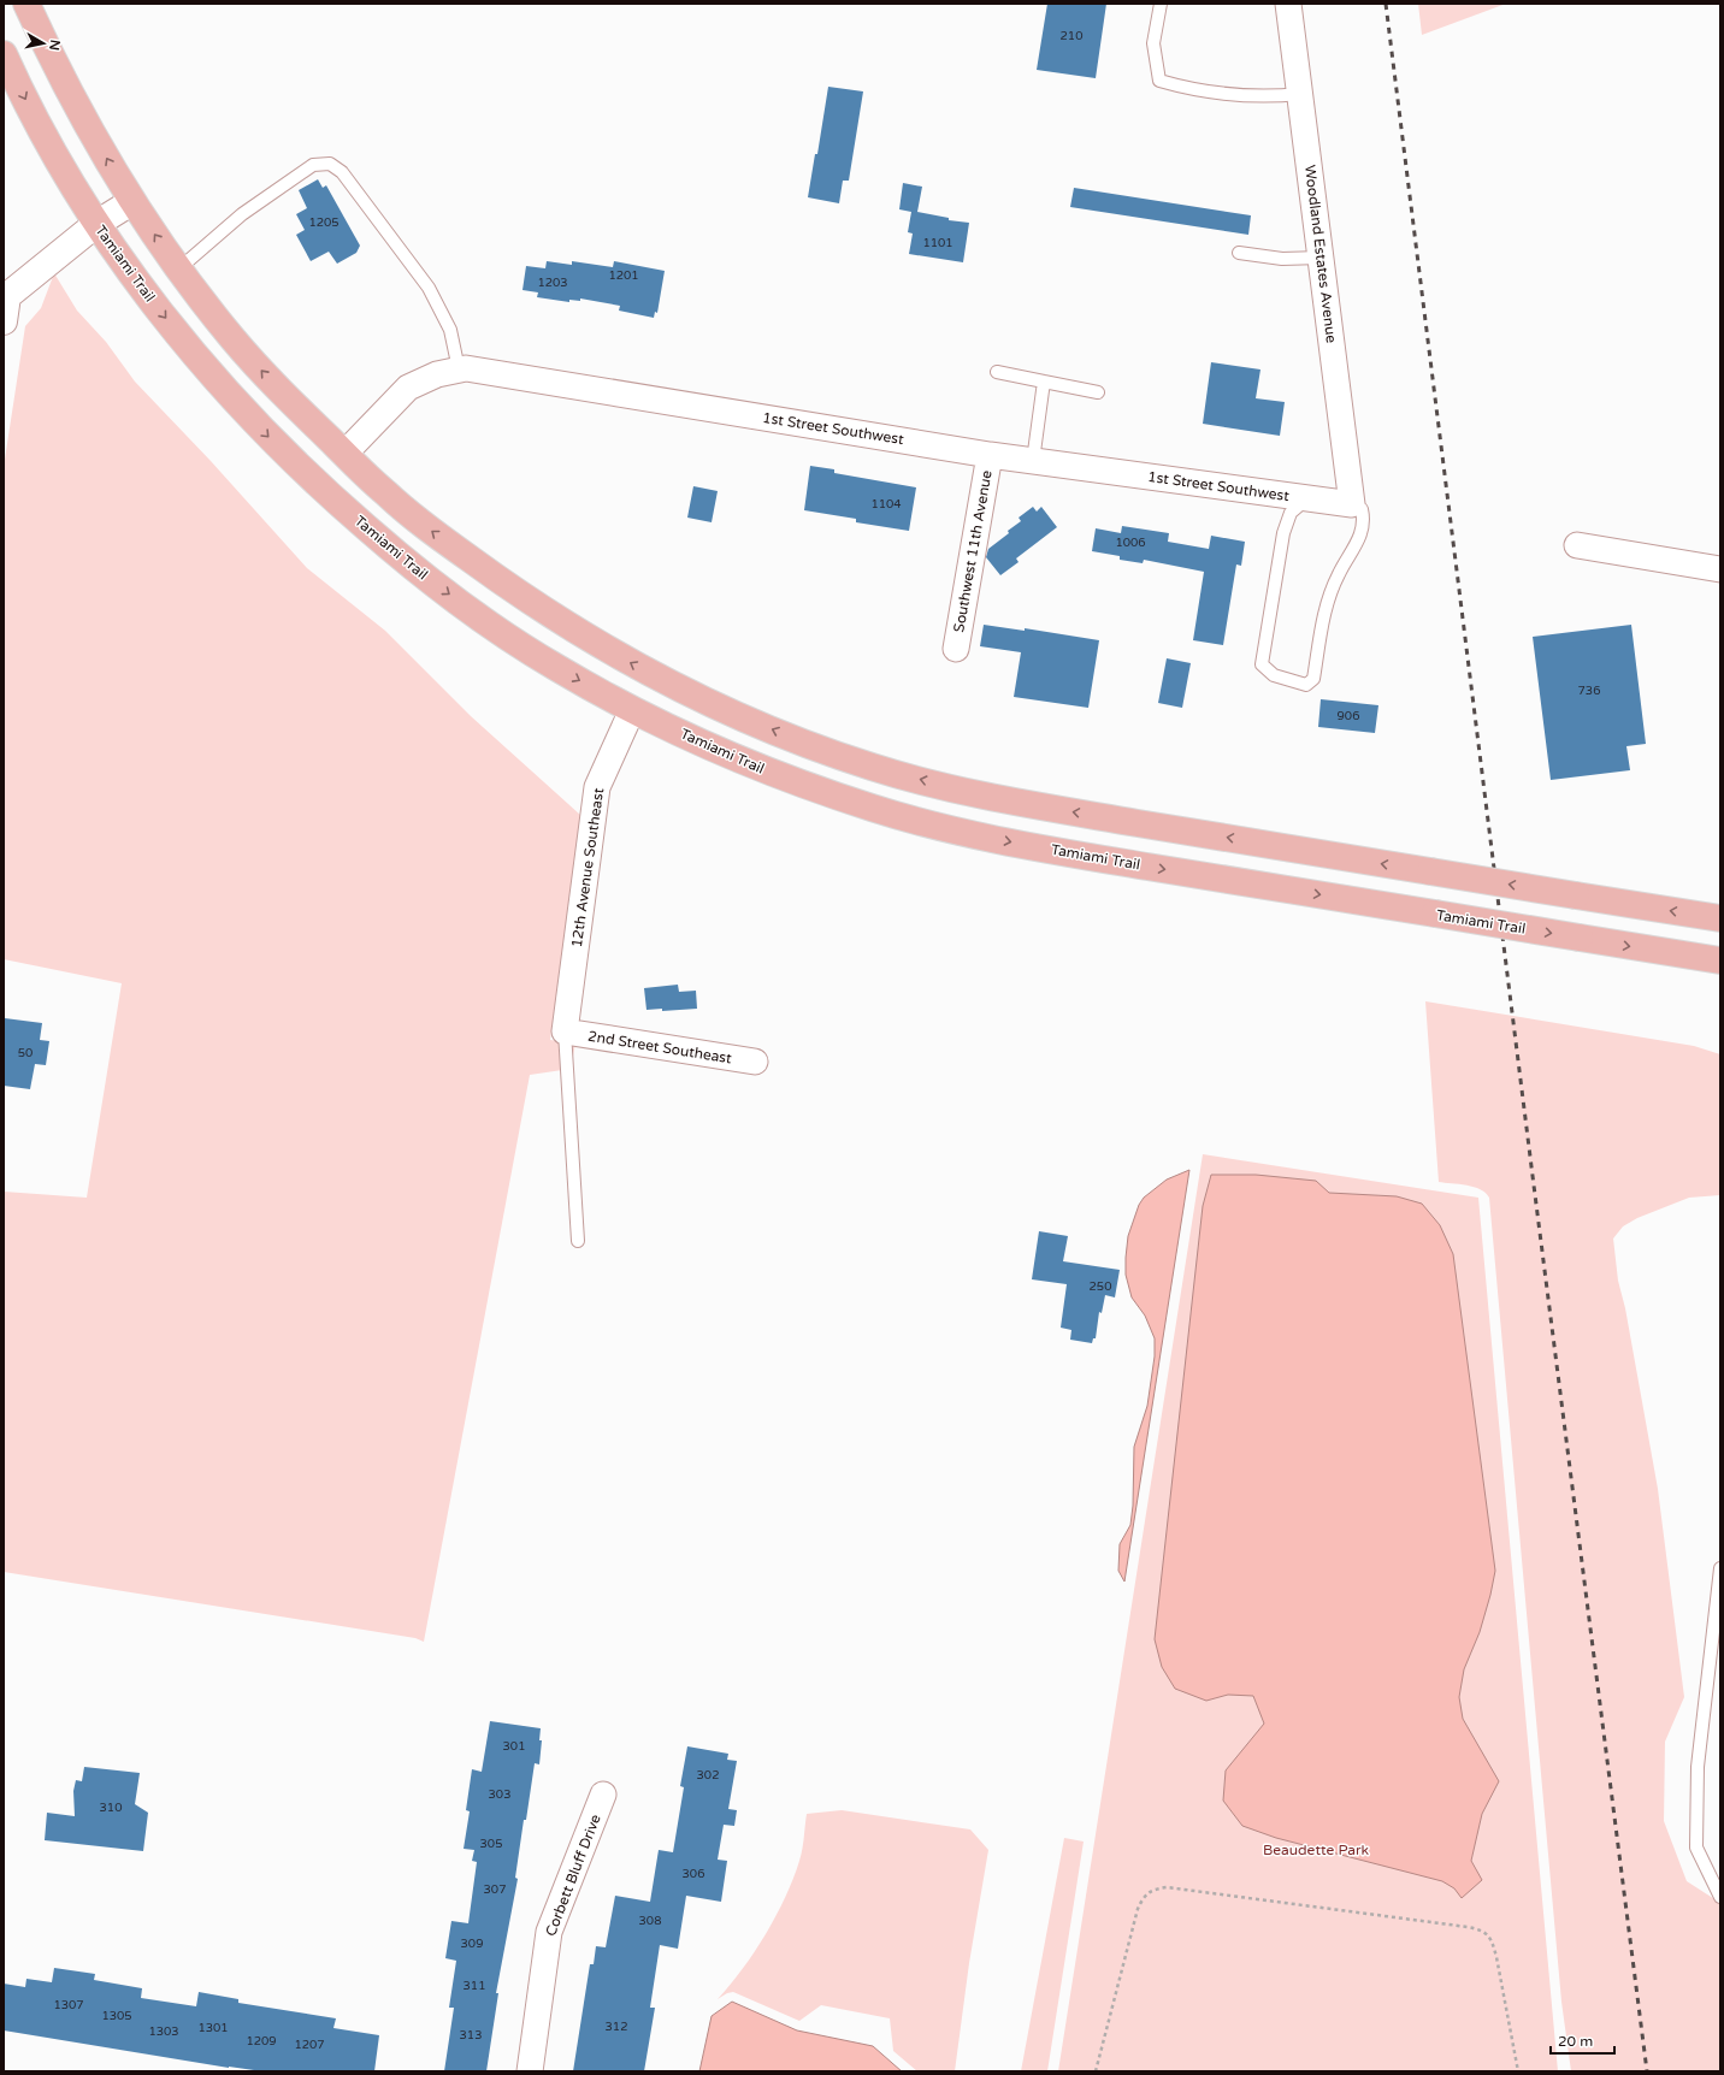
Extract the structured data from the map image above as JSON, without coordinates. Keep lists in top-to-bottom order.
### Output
{
  "streets": {
    "main road": ["Tamiami Trail"],
    "street": [
      "Woodland Estates Avenue",
      "1st Street Southwest",
      "Southwest 11th Avenue",
      "12th Avenue Southeast",
      "2nd Street Southeast",
      "Corbett Bluff Drive"
    ]
  },
  "crossings": [
    ["Woodland Estates Avenue", "1st Street Southwest"],
    ["Tamiami Trail", "12th Avenue Southeast"],
    ["1st Street Southwest", "Southwest 11th Avenue"],
    ["12th Avenue Southeast", "2nd Street Southeast"]
  ],
  "parks": ["Beaudette Park"],
  "house_numbers": [
    "210",
    "1205",
    "1101",
    "1201",
    "1203",
    "1104",
    "1006",
    "736",
    "906",
    "50",
    "250",
    "301",
    "302",
    "303",
    "310",
    "305",
    "306",
    "307",
    "308",
    "309",
    "311",
    "1307",
    "1305",
    "312",
    "1301",
    "1303",
    "313",
    "1209",
    "1207"
  ],
  "scale_bar": "20 m",
  "north": "right"
}
